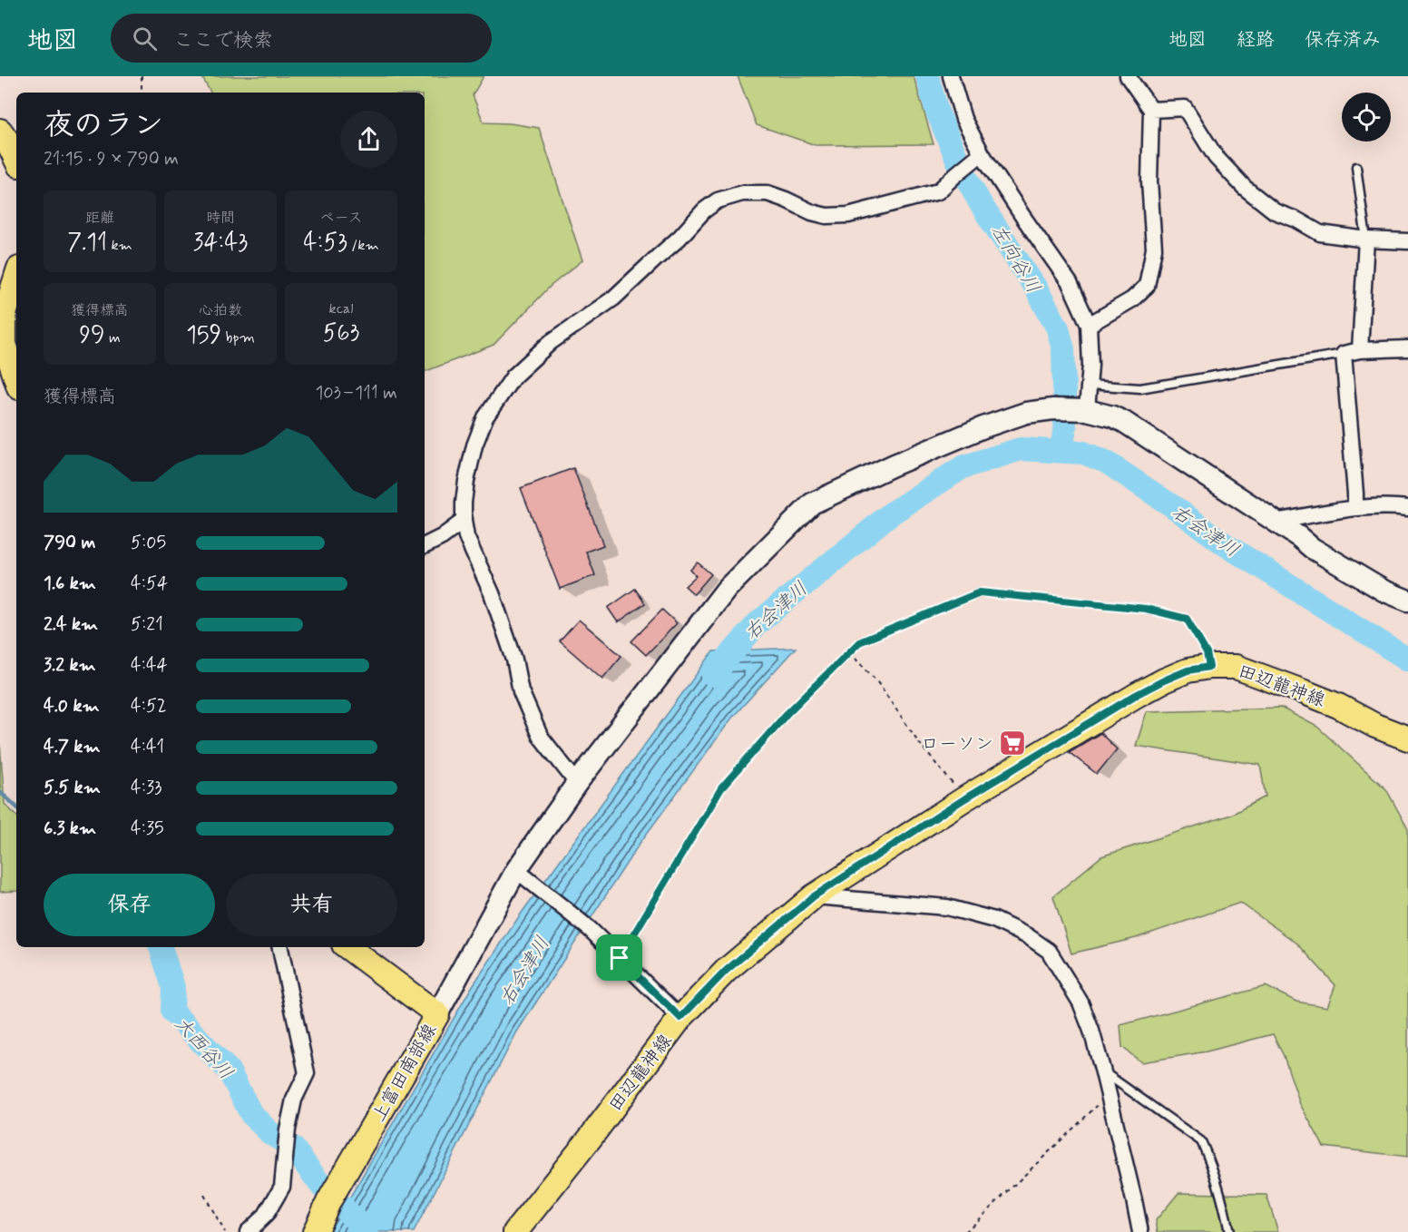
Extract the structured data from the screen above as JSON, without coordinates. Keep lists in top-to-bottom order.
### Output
{
  "streets": {
    "main road": ["田辺龍神線", "上富田南部線"]
  },
  "water": ["左向谷川", "右会津川", "大西谷川"],
  "places": {
    "supermarket": ["ローソン"]
  },
  "page": {
    "header": "地図",
    "search": "ここで検索",
    "nav": ["地図", "経路", "保存済み"],
    "heading": ["夜のラン", "21:15 · 9 × 790 m"],
    "stats": [
      ["距離", "7.11 km"],
      ["時間", "34:43"],
      ["ペース", "4:53 /km"],
      ["獲得標高", "99 m"],
      ["心拍数", "159 bpm"],
      ["kcal", "563"]
    ],
    "chart": ["獲得標高", "103–111 m"],
    "list": [
      {
        "name": "790 m",
        "note": "5:05"
      },
      {
        "name": "1.6 km",
        "note": "4:54"
      },
      {
        "name": "2.4 km",
        "note": "5:21"
      },
      {
        "name": "3.2 km",
        "note": "4:44"
      },
      {
        "name": "4.0 km",
        "note": "4:52"
      },
      {
        "name": "4.7 km",
        "note": "4:41"
      },
      {
        "name": "5.5 km",
        "note": "4:33"
      },
      {
        "name": "6.3 km",
        "note": "4:35"
      }
    ],
    "buttons": ["保存", "共有"]
  }
}
